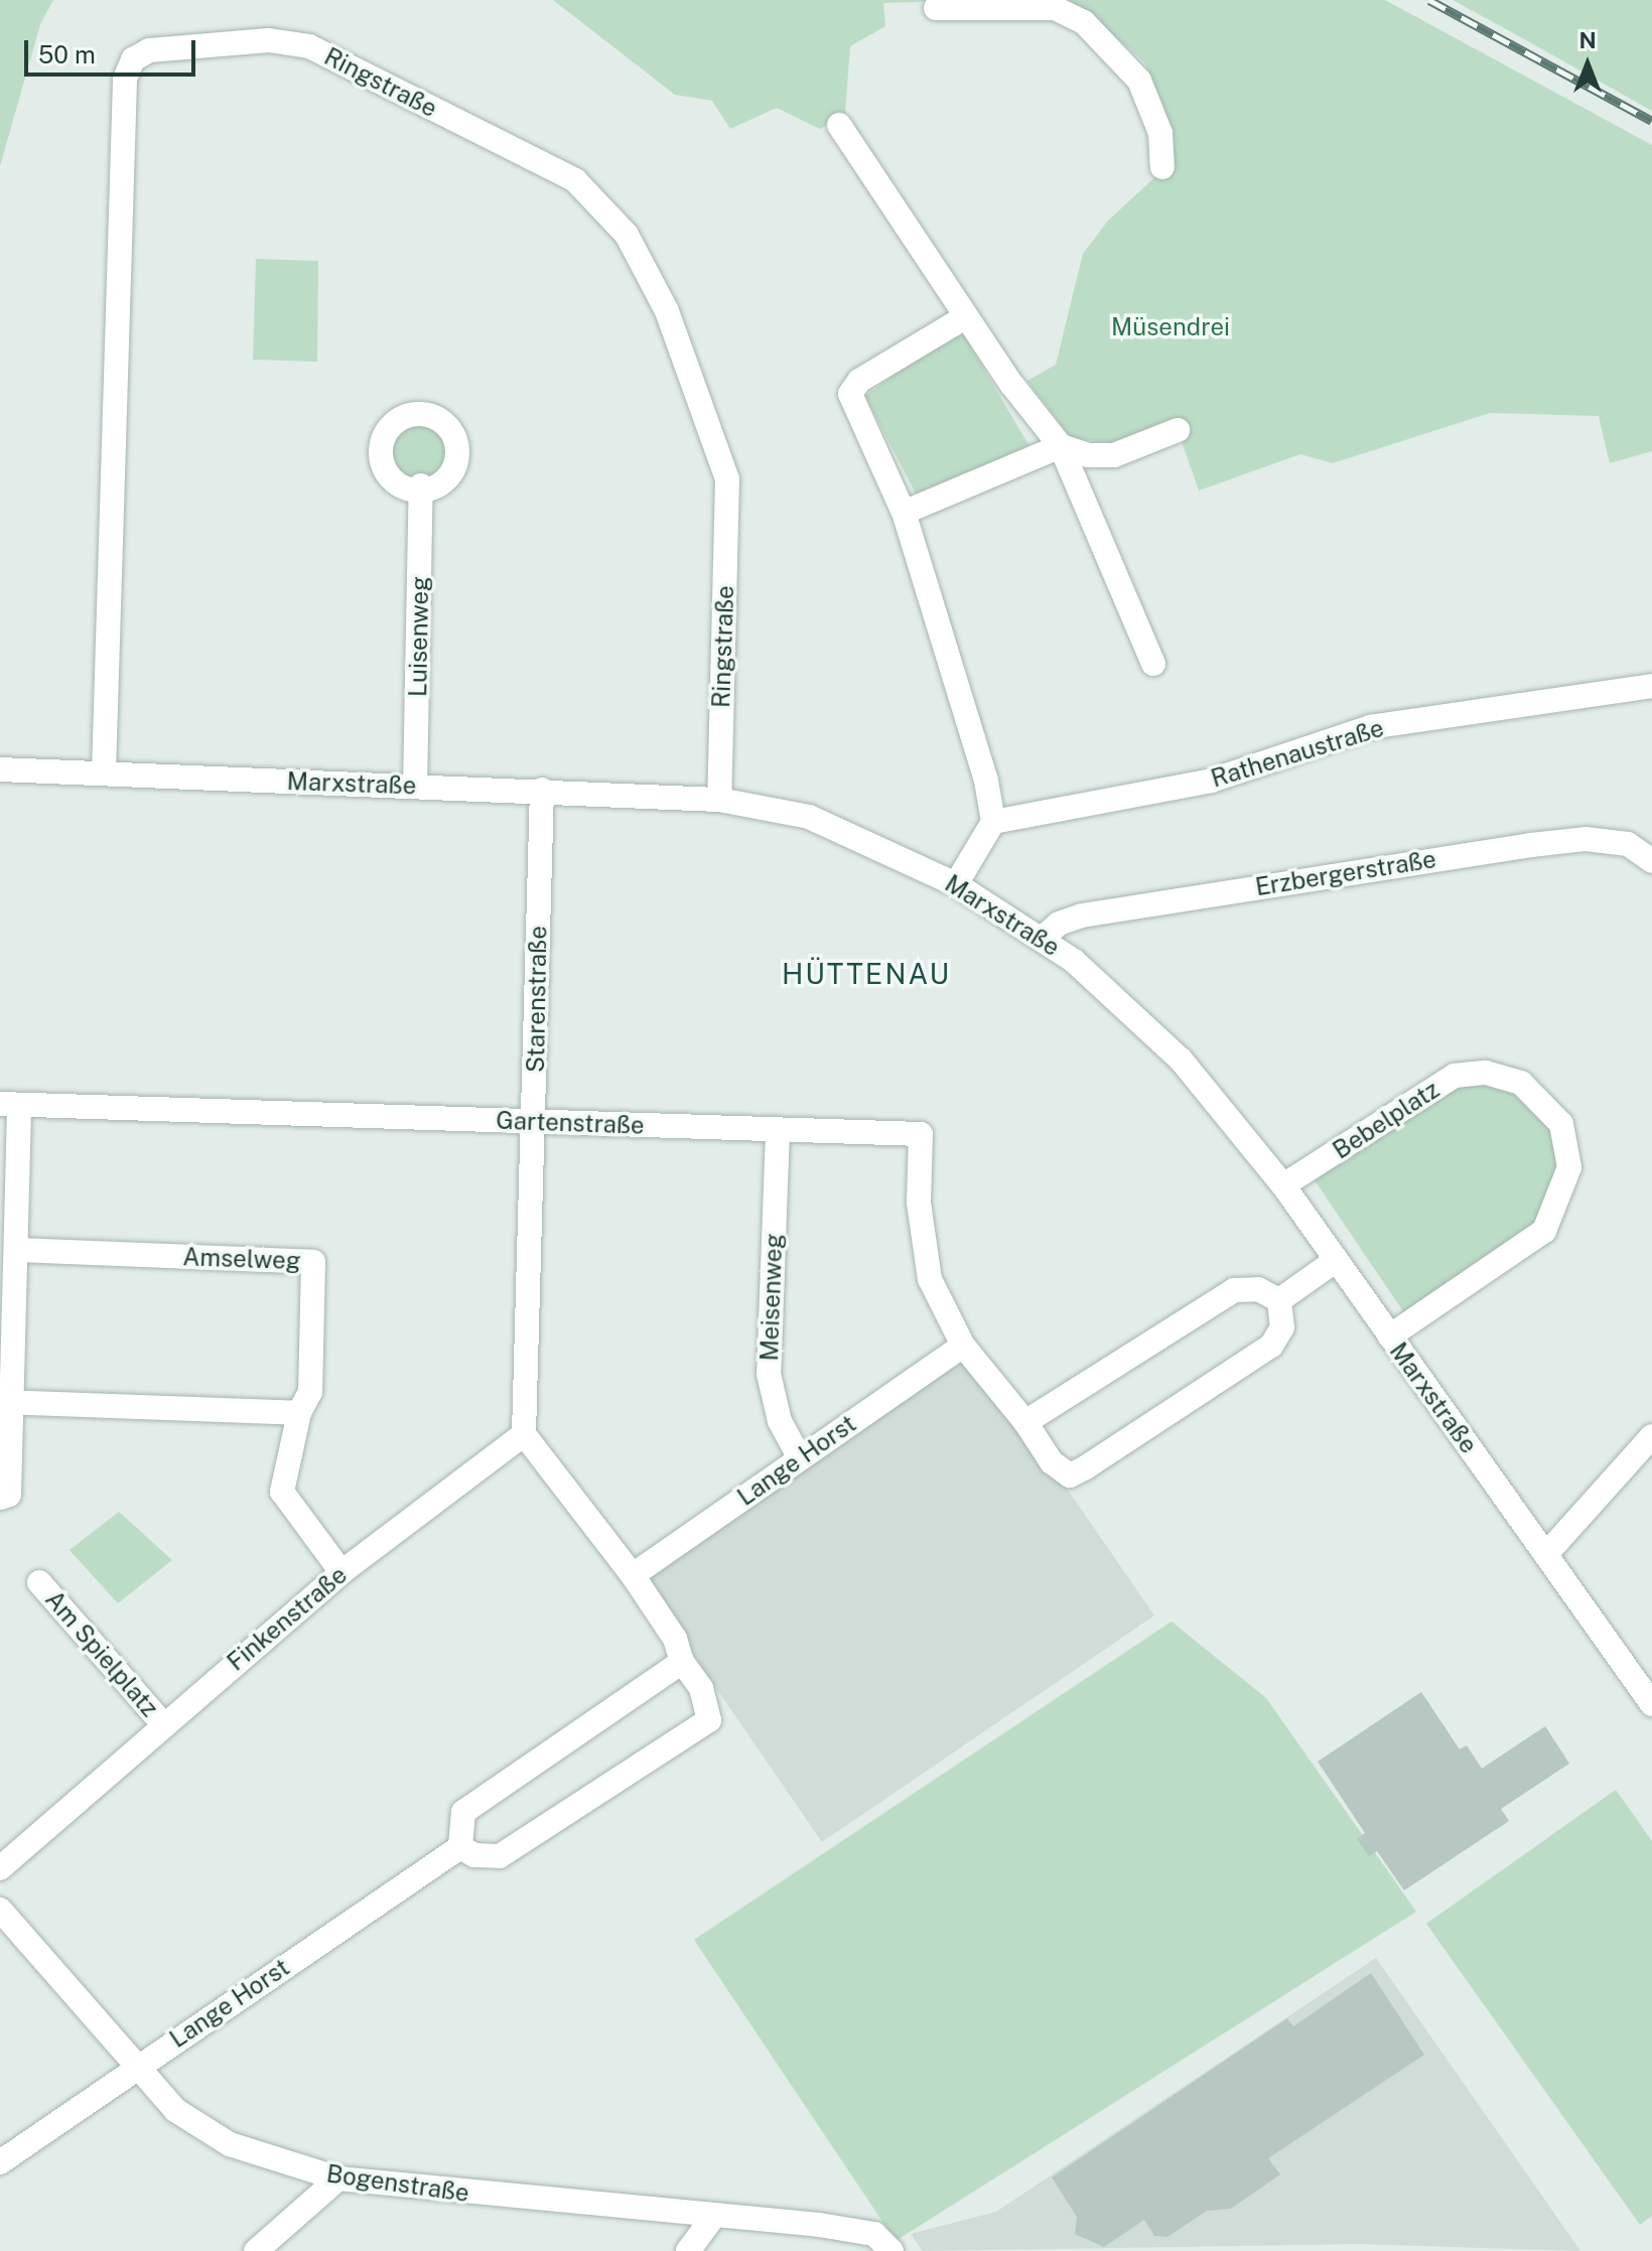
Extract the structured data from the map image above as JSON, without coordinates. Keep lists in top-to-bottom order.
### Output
{
  "streets": {
    "street": [
      "Ringstraße",
      "Luisenweg",
      "Rathenaustraße",
      "Marxstraße",
      "Erzbergerstraße",
      "Starenstraße",
      "Bebelplatz",
      "Gartenstraße",
      "Amselweg",
      "Meisenweg",
      "Lange Horst",
      "Finkenstraße",
      "Am Spielplatz",
      "Bogenstraße"
    ]
  },
  "crossings": [
    ["Ringstraße", "Marxstraße"],
    ["Luisenweg", "Marxstraße"],
    ["Marxstraße", "Erzbergerstraße"],
    ["Marxstraße", "Starenstraße"],
    ["Marxstraße", "Bebelplatz"],
    ["Starenstraße", "Gartenstraße"],
    ["Starenstraße", "Finkenstraße"],
    ["Gartenstraße", "Meisenweg"],
    ["Gartenstraße", "Lange Horst"],
    ["Amselweg", "Finkenstraße"],
    ["Meisenweg", "Lange Horst"],
    ["Lange Horst", "Bogenstraße"],
    ["Finkenstraße", "Am Spielplatz"]
  ],
  "districts": ["HÜTTENAU"],
  "parks": ["Müsendrei"],
  "scale_bar": "50 m",
  "north": "top"
}
